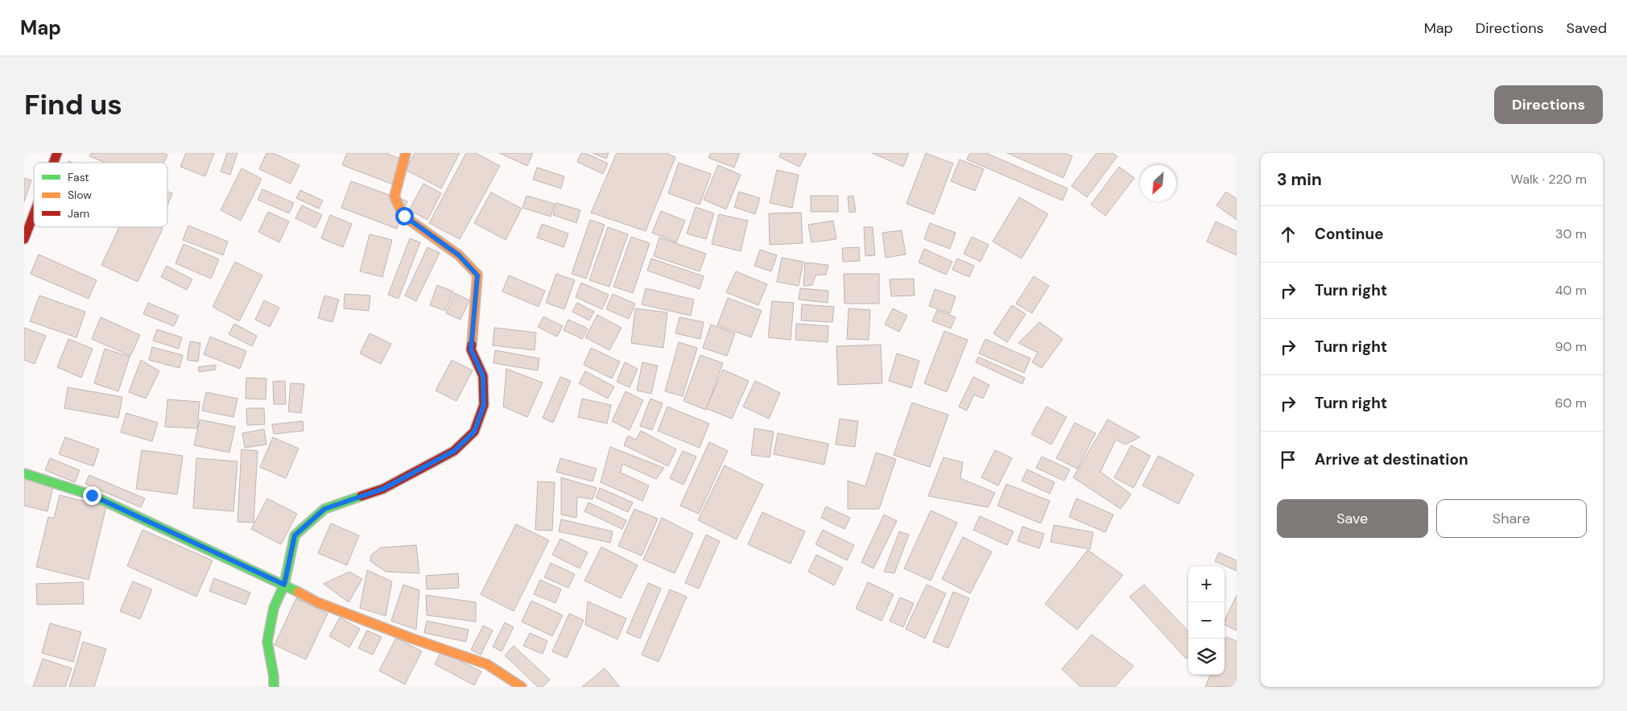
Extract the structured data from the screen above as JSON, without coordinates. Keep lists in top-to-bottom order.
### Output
{
  "legend": ["Fast", "Slow", "Jam"],
  "north": "bottom left",
  "page": {
    "header": "Map",
    "nav": ["Map", "Directions", "Saved"],
    "buttons": [
      "Directions",
      ["Save", "Share"]
    ],
    "title": "Find us",
    "heading": ["3 min", "Walk · 220 m"],
    "list": [
      ["Continue", "30 m"],
      ["Turn right", "40 m"],
      ["Turn right", "90 m"],
      ["Turn right", "60 m"],
      "Arrive at destination"
    ],
    "map_buttons": ["+", "−"]
  }
}
